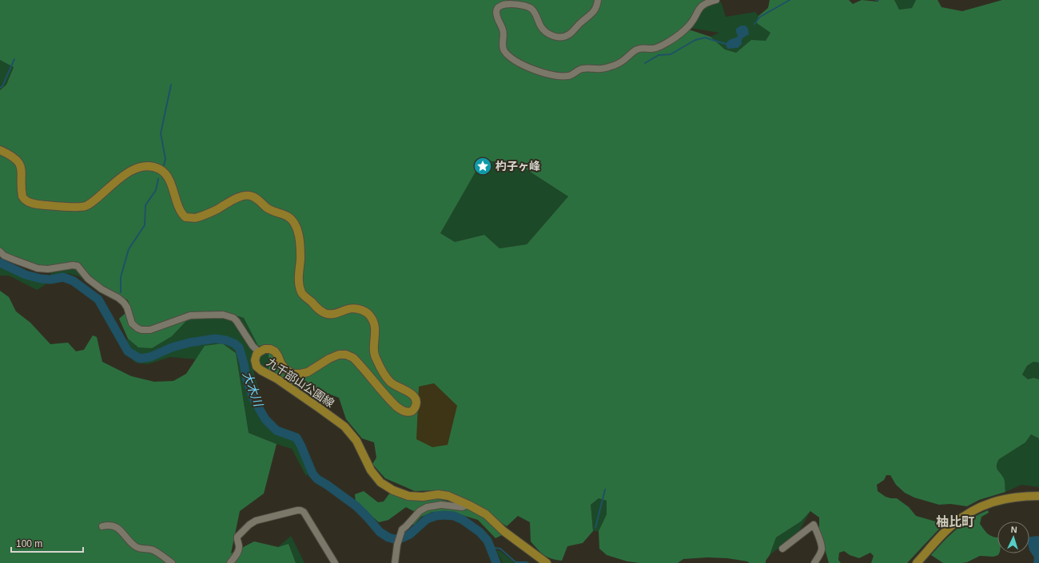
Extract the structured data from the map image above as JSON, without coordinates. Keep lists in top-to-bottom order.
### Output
{
  "streets": {
    "main road": ["九千部山公園線"]
  },
  "districts": ["柚比町"],
  "water": ["大木川"],
  "places": {
    "place": ["杓子ヶ峰"]
  },
  "scale_bar": "100 m",
  "north": "top"
}
